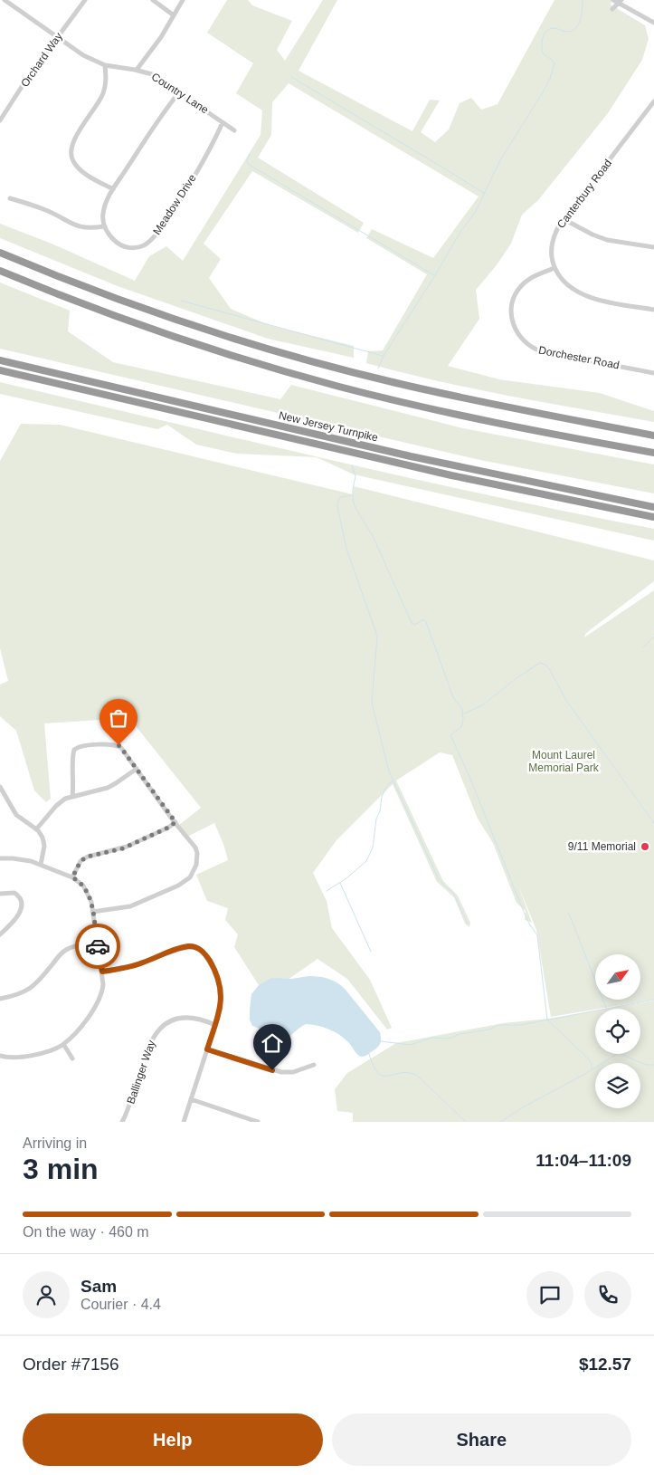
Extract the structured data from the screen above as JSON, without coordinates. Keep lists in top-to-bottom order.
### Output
{
  "streets": {
    "highway": ["New Jersey Turnpike"],
    "street": [
      "Orchard Way",
      "Country Lane",
      "Canterbury Road",
      "Meadow Drive",
      "Dorchester Road",
      "Ballinger Way"
    ]
  },
  "crossings": [
    ["Orchard Way", "Country Lane"],
    ["Country Lane", "Meadow Drive"],
    ["Canterbury Road", "Dorchester Road"]
  ],
  "parks": ["Mount Laurel Memorial Park"],
  "places": ["9/11 Memorial"],
  "north": "top right",
  "page": {
    "heading": ["3 min", "Arriving in", "11:04–11:09"],
    "panel": [
      "Sam",
      "Courier · 4.4",
      "Order #7156",
      "$12.57"
    ],
    "bar": "On the way · 460 m",
    "buttons": ["Help", "Share"]
  }
}
